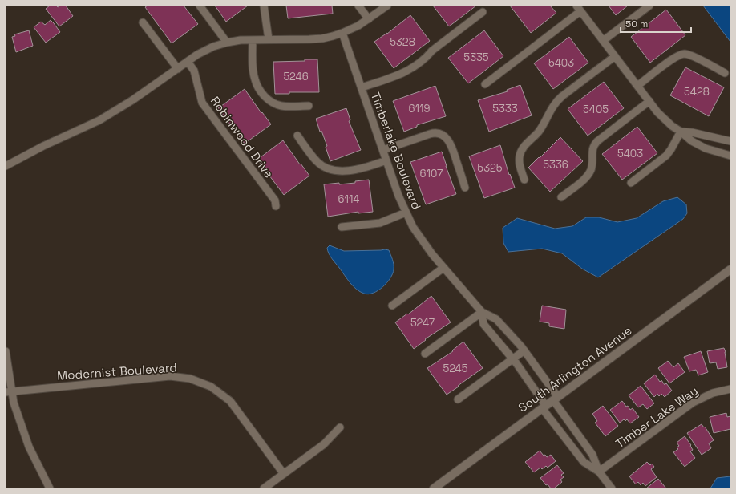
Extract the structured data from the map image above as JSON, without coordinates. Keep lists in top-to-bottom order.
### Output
{
  "streets": {
    "main road": ["South Arlington Avenue"],
    "street": [
      "Robinwood Drive",
      "Timberlake Boulevard",
      "Modernist Boulevard",
      "Timber Lake Way"
    ]
  },
  "house_numbers": [
    "5328",
    "5335",
    "5403",
    "5246",
    "5428",
    "6119",
    "5333",
    "5405",
    "5403",
    "5336",
    "5325",
    "6107",
    "6114",
    "5247",
    "5245"
  ],
  "scale_bar": "50 m"
}
